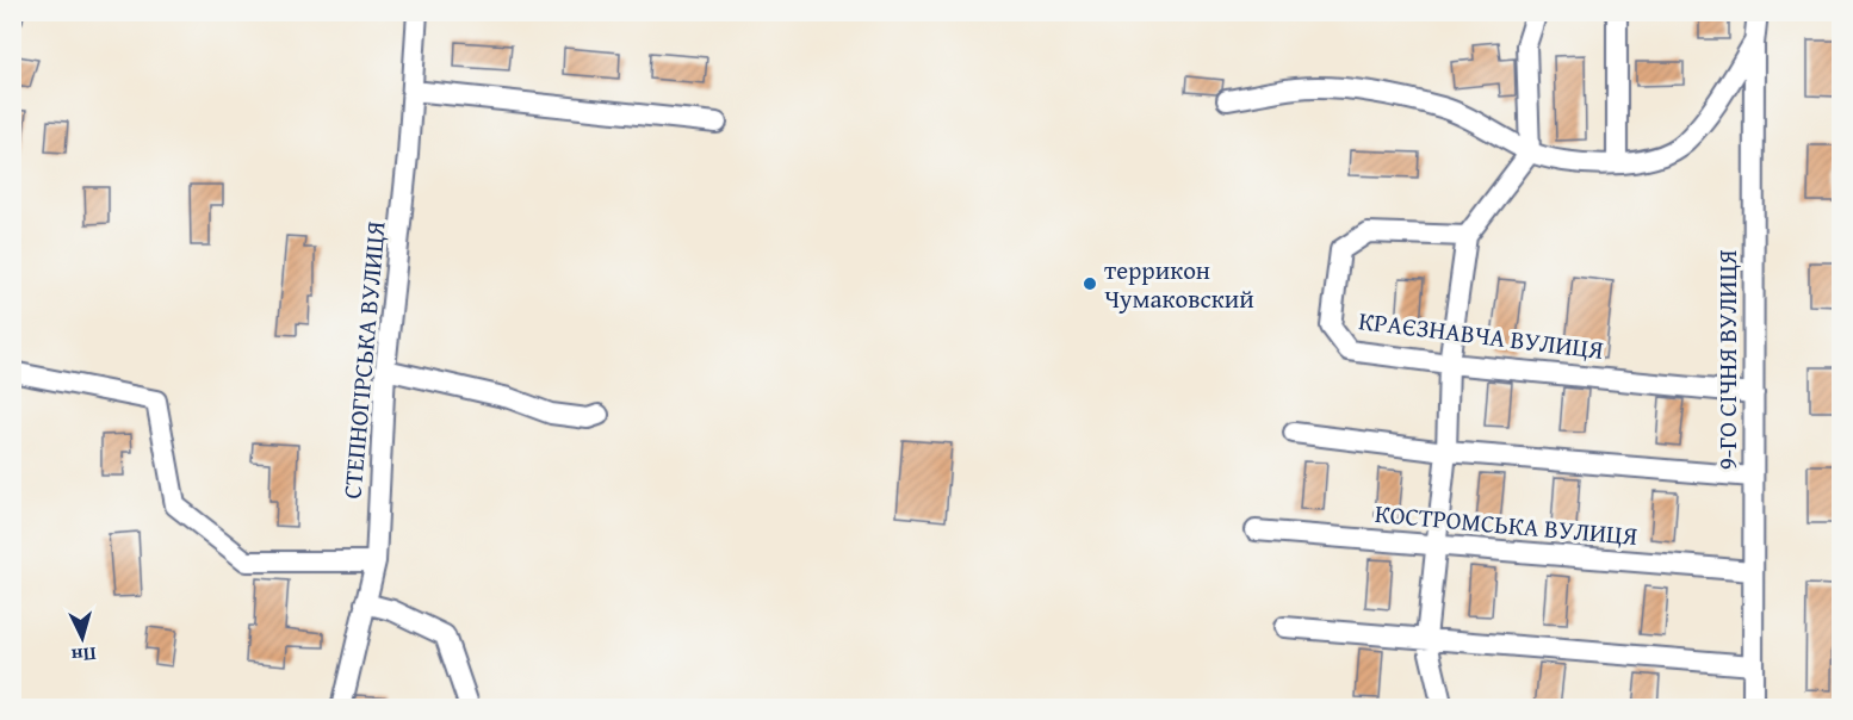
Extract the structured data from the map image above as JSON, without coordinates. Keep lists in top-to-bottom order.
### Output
{
  "streets": {
    "street": [
      "КРАЄЗНАВЧА ВУЛИЦЯ",
      "СТЕПНОГІРСЬКА ВУЛИЦЯ",
      "9-ГО СІЧНЯ ВУЛИЦЯ",
      "КОСТРОМСЬКА ВУЛИЦЯ"
    ]
  },
  "crossings": [
    ["КРАЄЗНАВЧА ВУЛИЦЯ", "9-ГО СІЧНЯ ВУЛИЦЯ"],
    ["9-ГО СІЧНЯ ВУЛИЦЯ", "КОСТРОМСЬКА ВУЛИЦЯ"]
  ],
  "places": ["террикон Чумаковский"],
  "north": "bottom"
}
